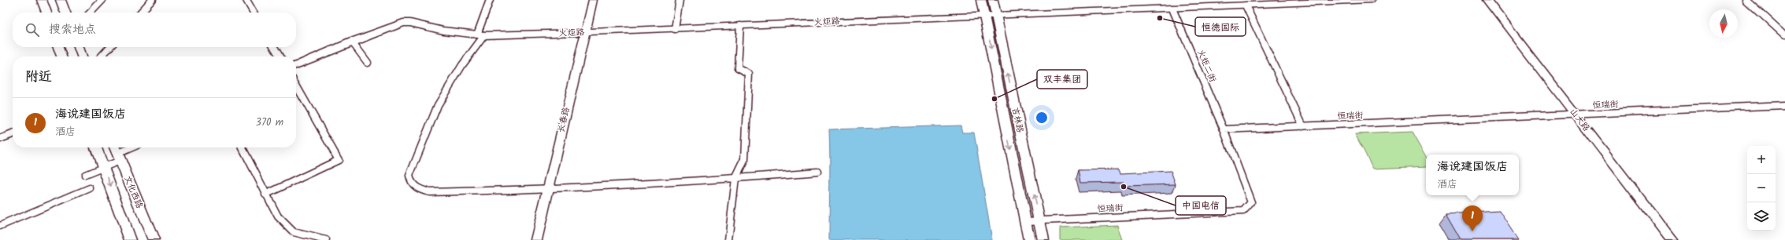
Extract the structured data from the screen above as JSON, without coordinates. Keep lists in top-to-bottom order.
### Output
{
  "streets": {
    "main road": [
      "火炬路",
      "长春路",
      "吉林路",
      "山大路",
      "文化西路"
    ],
    "street": ["火炬二街", "恒瑞街"]
  },
  "crossings": [
    ["火炬路", "火炬二街"],
    ["火炬路", "长春路"],
    ["火炬路", "吉林路"],
    ["火炬二街", "恒瑞街"],
    ["恒瑞街", "吉林路"],
    ["恒瑞街", "山大路"]
  ],
  "places": ["恒德国际", "双丰集团", "中国电信"],
  "north": "bottom",
  "page": {
    "search": "搜索地点",
    "heading": "附近",
    "list": [
      {
        "mark": "1",
        "name": "海说建国饭店",
        "note": "酒店",
        "value": "370 m"
      }
    ],
    "map_buttons": ["+", "−"],
    "popup": ["海说建国饭店", "酒店"],
    "pins": "1"
  }
}
